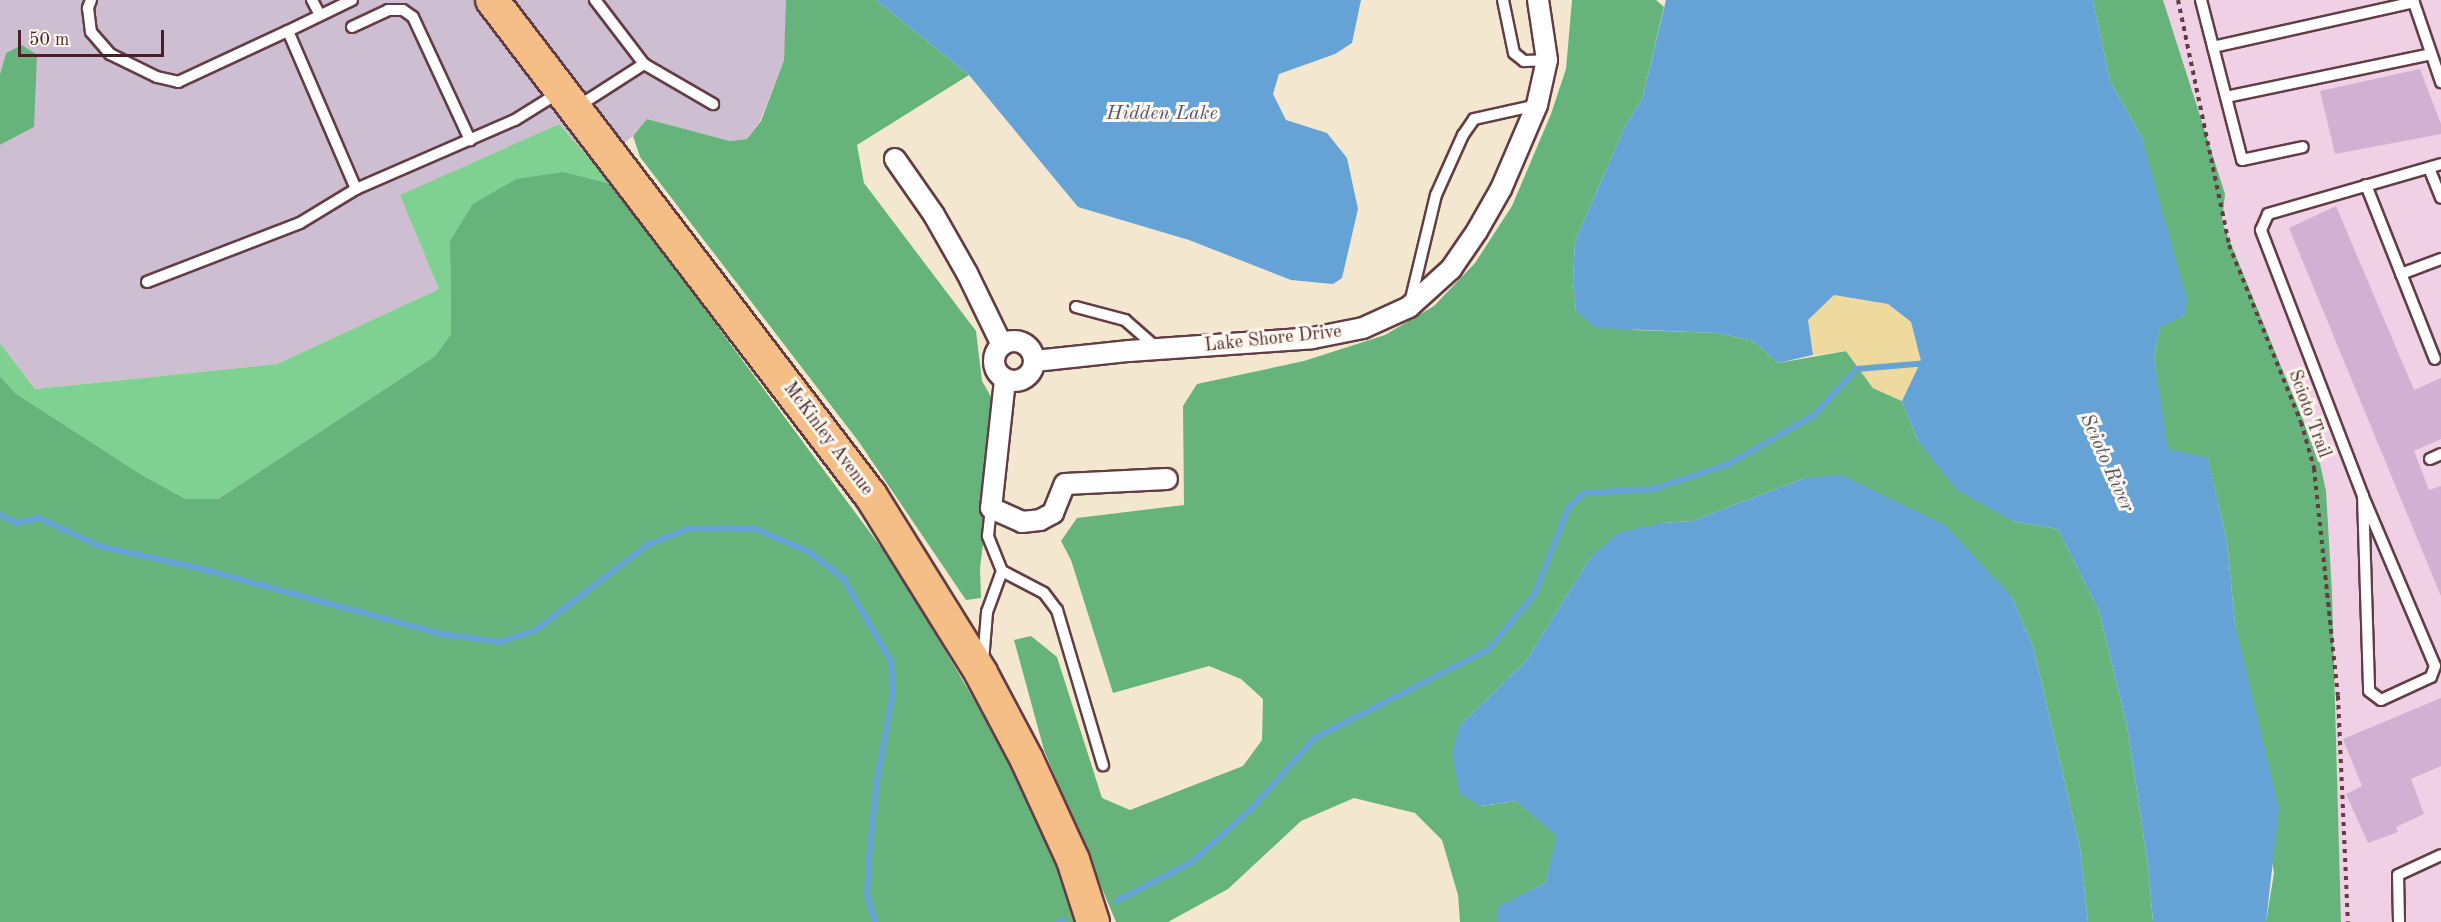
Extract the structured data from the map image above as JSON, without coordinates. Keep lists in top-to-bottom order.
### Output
{
  "streets": {
    "main road": ["McKinley Avenue"],
    "street": ["Lake Shore Drive"],
    "path": ["Scioto Trail"]
  },
  "water": ["Hidden Lake", "Scioto River"],
  "scale_bar": "50 m"
}
